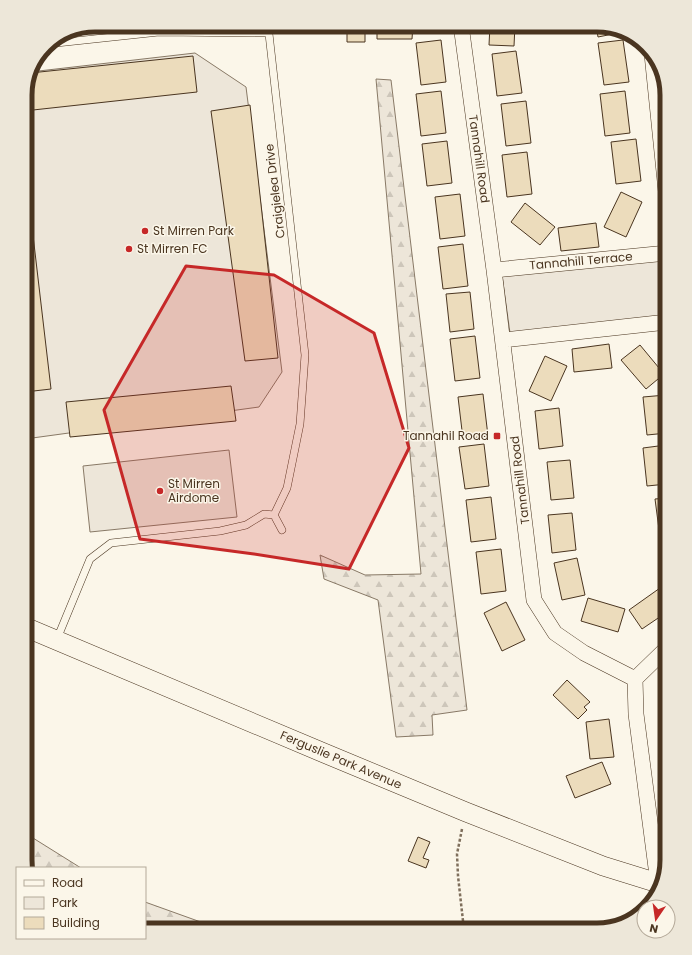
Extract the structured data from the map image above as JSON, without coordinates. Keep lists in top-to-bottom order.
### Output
{
  "streets": {
    "street": ["Tannahill Road", "Tannahill Terrace", "Ferguslie Park Avenue"],
    "lane": ["Craigielea Drive"]
  },
  "crossings": [
    ["Tannahill Road", "Tannahill Terrace"]
  ],
  "places": {
    "other": ["St Mirren Park", "St Mirren FC", "St Mirren Airdome"],
    "transit": ["Tannahil Road"]
  },
  "legend": ["Road", "Park", "Building"],
  "north": "bottom"
}
